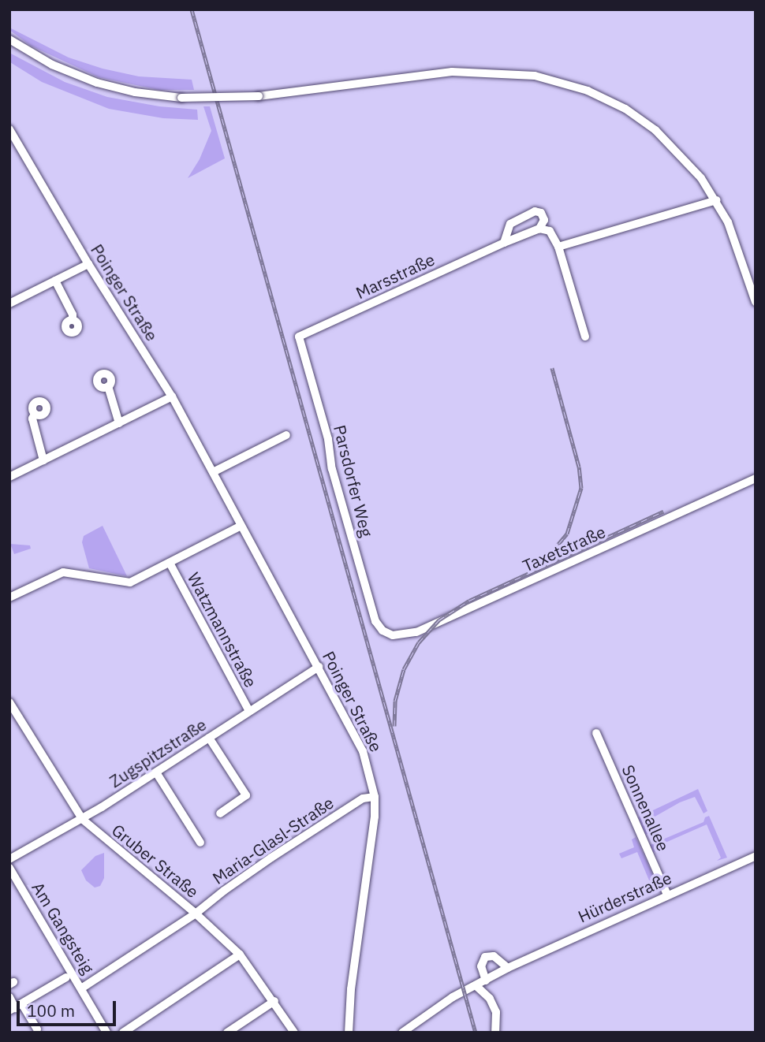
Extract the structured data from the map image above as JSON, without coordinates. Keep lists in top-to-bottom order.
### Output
{
  "streets": {
    "street": [
      "Marsstraße",
      "Poinger Straße",
      "Parsdorfer Weg",
      "Taxetstraße",
      "Watzmannstraße",
      "Zugspitzstraße",
      "Sonnenallee",
      "Maria-Glasl-Straße",
      "Gruber Straße",
      "Hürderstraße",
      "Am Gangsteig"
    ]
  },
  "crossings": [
    ["Marsstraße", "Parsdorfer Weg"],
    ["Poinger Straße", "Zugspitzstraße"],
    ["Poinger Straße", "Maria-Glasl-Straße"],
    ["Parsdorfer Weg", "Taxetstraße"],
    ["Watzmannstraße", "Zugspitzstraße"],
    ["Zugspitzstraße", "Gruber Straße"],
    ["Sonnenallee", "Hürderstraße"],
    ["Maria-Glasl-Straße", "Gruber Straße"],
    ["Maria-Glasl-Straße", "Am Gangsteig"]
  ],
  "scale_bar": "100 m"
}
